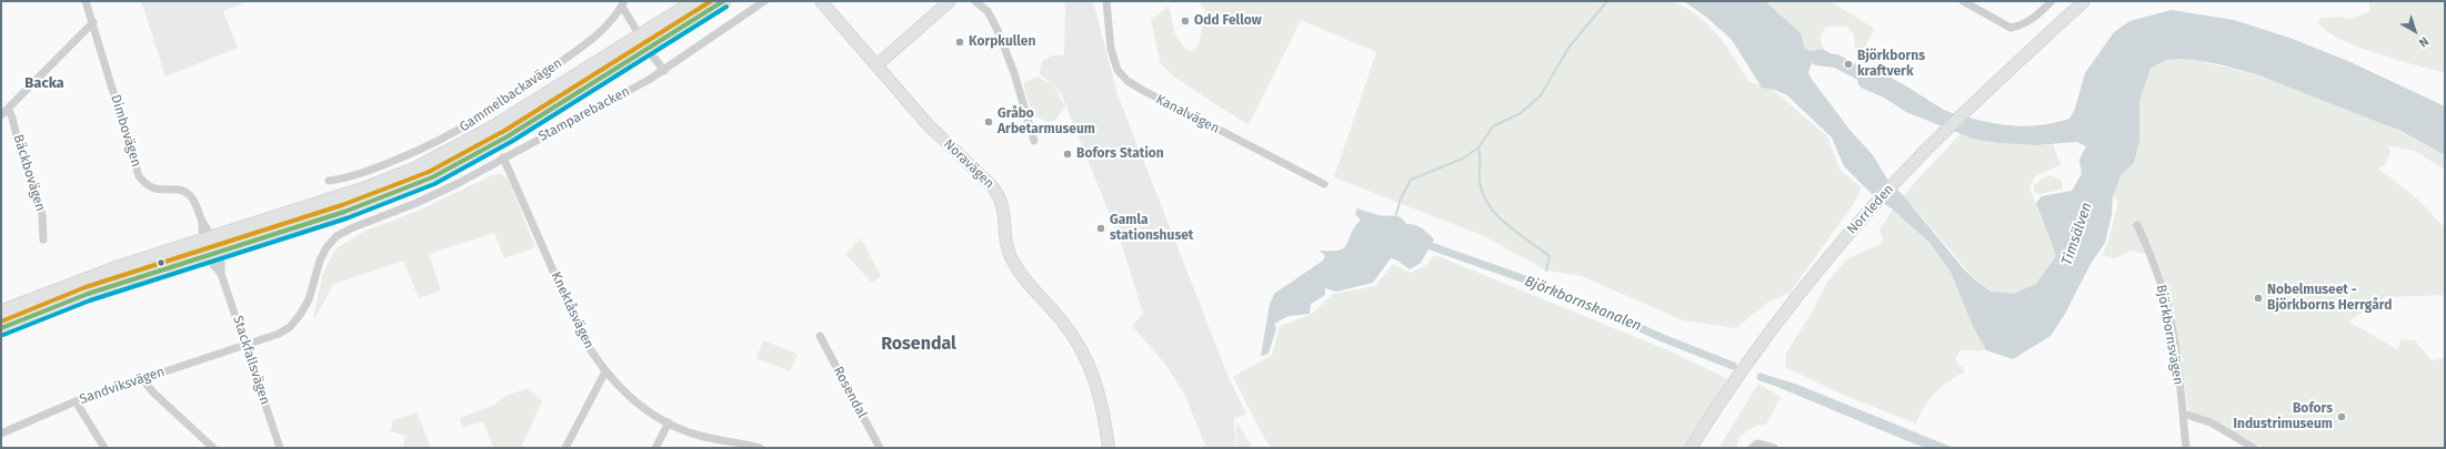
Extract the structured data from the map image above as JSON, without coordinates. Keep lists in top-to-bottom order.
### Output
{
  "streets": {
    "street": [
      "Gammelbackavägen",
      "Stamparebacken",
      "Kanalvägen",
      "Dimbovägen",
      "Noravägen",
      "Bäckbovägen",
      "Norrleden",
      "Knektåsvägen",
      "Björkbornsvägen",
      "Stackfallsvägen",
      "Sandviksvägen",
      "Rosendal"
    ]
  },
  "crossings": [
    ["Stamparebacken", "Knektåsvägen"],
    ["Stamparebacken", "Stackfallsvägen"],
    ["Stamparebacken", "Sandviksvägen"],
    ["Dimbovägen", "Stackfallsvägen"],
    ["Stackfallsvägen", "Sandviksvägen"]
  ],
  "districts": ["Backa", "Rosendal"],
  "water": ["Timsälven", "Björkbornskanalen"],
  "places": [
    "Odd Fellow",
    "Korpkullen",
    "Björkborns kraftverk",
    "Gråbo Arbetarmuseum",
    "Bofors Station",
    "Gamla stationshuset",
    "Nobelmuseet - Björkborns Herrgård",
    "Bofors Industrimuseum"
  ],
  "north": "bottom right"
}
